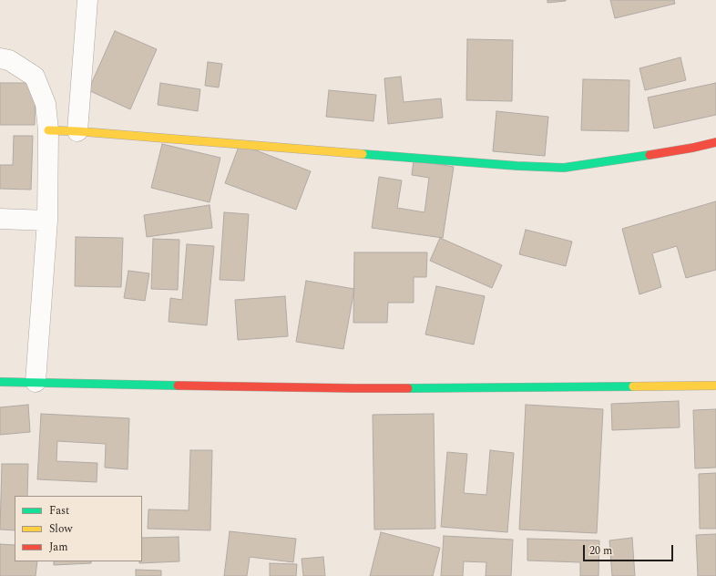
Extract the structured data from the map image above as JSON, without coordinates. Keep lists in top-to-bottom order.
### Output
{
  "legend": ["Fast", "Slow", "Jam"],
  "scale_bar": "20 m"
}
